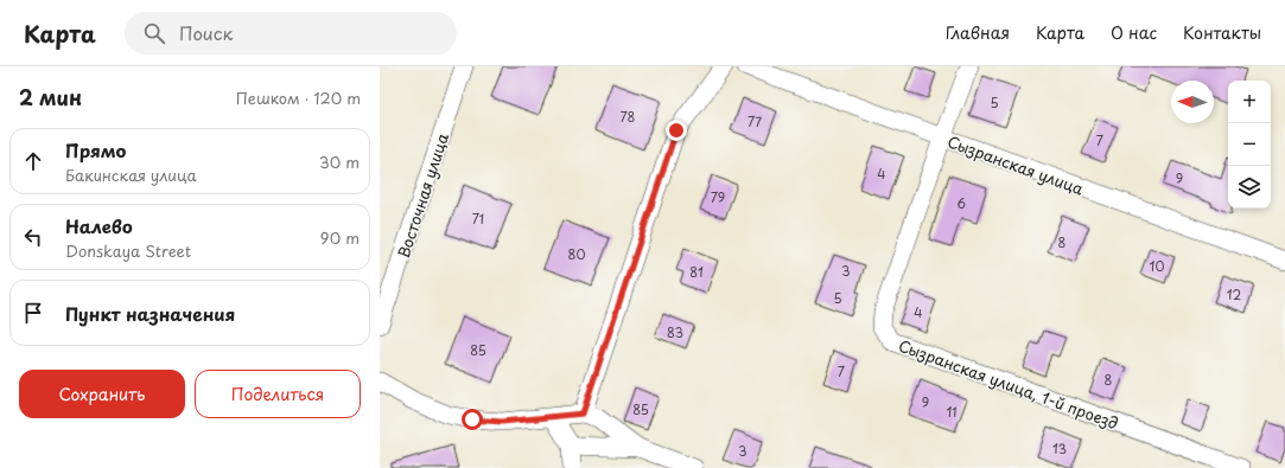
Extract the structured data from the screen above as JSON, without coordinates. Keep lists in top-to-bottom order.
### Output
{
  "streets": {
    "street": ["Сызранская улица", "Восточная улица", "Сызранская улица, 1-й проезд"]
  },
  "crossings": [
    ["Сызранская улица", "Сызранская улица, 1-й проезд"]
  ],
  "house_numbers": [
    "5",
    "78",
    "77",
    "7",
    "4",
    "9",
    "79",
    "6",
    "71",
    "8",
    "80",
    "10",
    "3",
    "81",
    "12",
    "5",
    "4",
    "83",
    "85",
    "7",
    "8",
    "9",
    "85",
    "11",
    "13",
    "3"
  ],
  "north": "left",
  "page": {
    "header": "Карта",
    "search": "Поиск",
    "nav": [
      "Главная",
      "Карта",
      "О нас",
      "Контакты"
    ],
    "heading": ["2 мин", "Пешком · 120 m"],
    "map_buttons": ["+", "−"],
    "list": [
      ["Прямо", "Бакинская улица", "30 m"],
      ["Налево", "Donskaya Street", "90 m"],
      "Пункт назначения"
    ],
    "buttons": ["Сохранить", "Поделиться"]
  }
}
